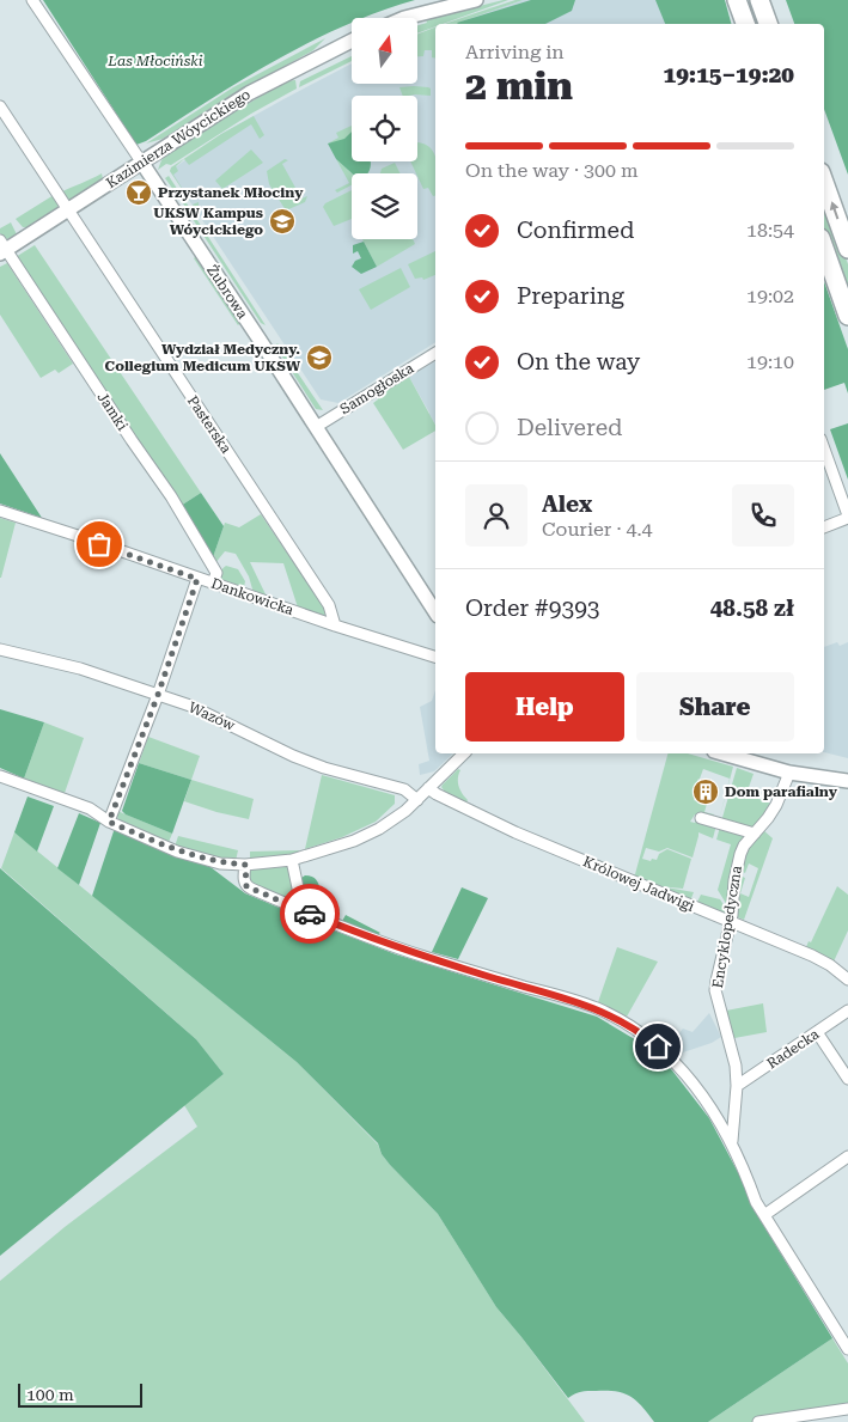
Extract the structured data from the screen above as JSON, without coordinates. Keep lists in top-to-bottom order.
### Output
{
  "streets": {
    "street": [
      "Kazimierza Wóycickiego",
      "Żubrowa",
      "Samogłoska",
      "Jamki",
      "Pasterska",
      "Dankowicka",
      "Wazów",
      "Królowej Jadwigi",
      "Encyklopedyczna",
      "Radecka"
    ]
  },
  "crossings": [
    ["Kazimierza Wóycickiego", "Żubrowa"],
    ["Kazimierza Wóycickiego", "Jamki"],
    ["Kazimierza Wóycickiego", "Pasterska"],
    ["Żubrowa", "Samogłoska"],
    ["Jamki", "Dankowicka"],
    ["Pasterska", "Dankowicka"],
    ["Królowej Jadwigi", "Encyklopedyczna"],
    ["Encyklopedyczna", "Radecka"]
  ],
  "parks": ["Las Młociński"],
  "places": {
    "bar": ["Przystanek Młociny"],
    "school or university": ["UKSW Kampus Wóycickiego", "Wydział Medyczny. Collegium Medicum UKSW"],
    "building": ["Dom parafialny"]
  },
  "scale_bar": "100 m",
  "north": "top",
  "page": {
    "heading": ["2 min", "Arriving in", "19:15–19:20"],
    "panel": [
      "Alex",
      "Courier · 4.4",
      "Order #9393",
      "48.58 zł"
    ],
    "bar": "On the way · 300 m",
    "list": [
      ["Confirmed", "18:54"],
      ["Preparing", "19:02"],
      ["On the way", "19:10"],
      "Delivered"
    ],
    "buttons": ["Help", "Share"],
    "scale": "100 m"
  }
}
